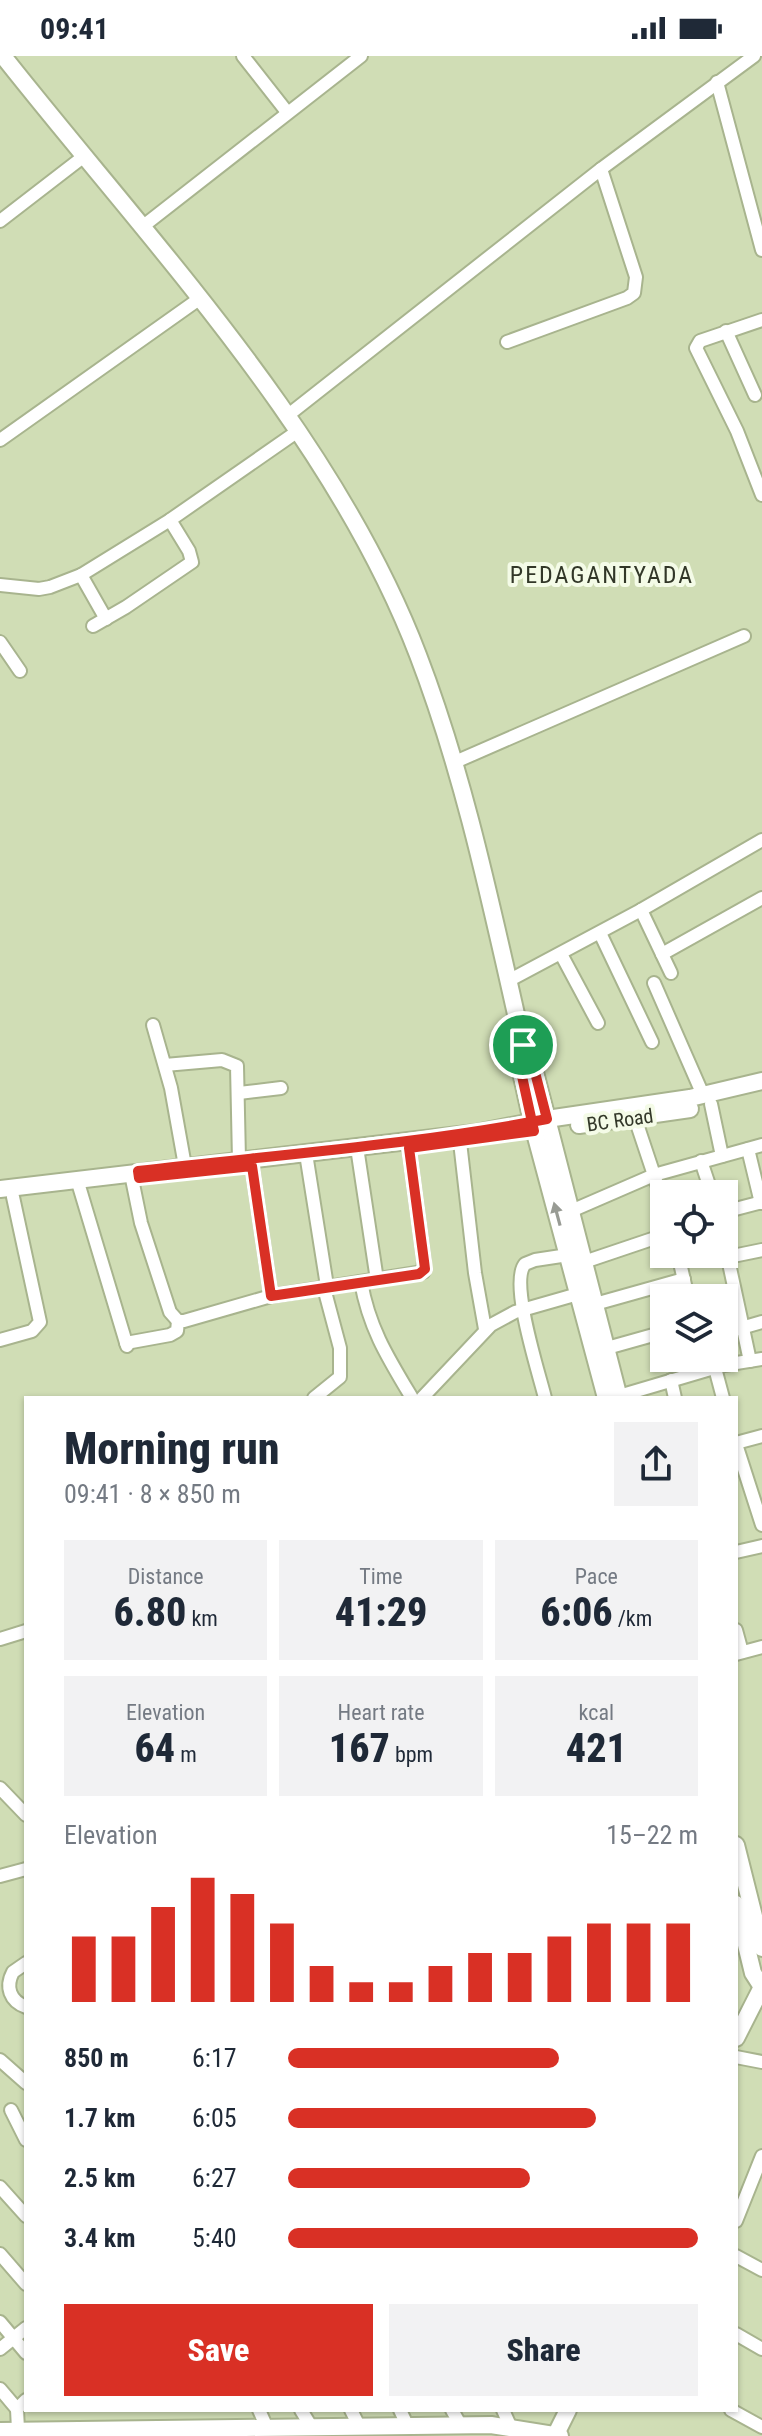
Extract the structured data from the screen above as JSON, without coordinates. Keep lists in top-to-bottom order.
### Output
{
  "streets": {
    "street": ["BC Road"]
  },
  "districts": ["PEDAGANTYADA"],
  "page": {
    "status": "09:41",
    "heading": ["Morning run", "09:41 · 8 × 850 m"],
    "stats": [
      ["Distance", "6.80 km"],
      ["Time", "41:29"],
      ["Pace", "6:06 /km"],
      ["Elevation", "64 m"],
      ["Heart rate", "167 bpm"],
      ["kcal", "421"]
    ],
    "chart": ["Elevation", "15–22 m"],
    "list": [
      {
        "name": "850 m",
        "note": "6:17"
      },
      {
        "name": "1.7 km",
        "note": "6:05"
      },
      {
        "name": "2.5 km",
        "note": "6:27"
      },
      {
        "name": "3.4 km",
        "note": "5:40"
      }
    ],
    "buttons": ["Save", "Share"]
  }
}
